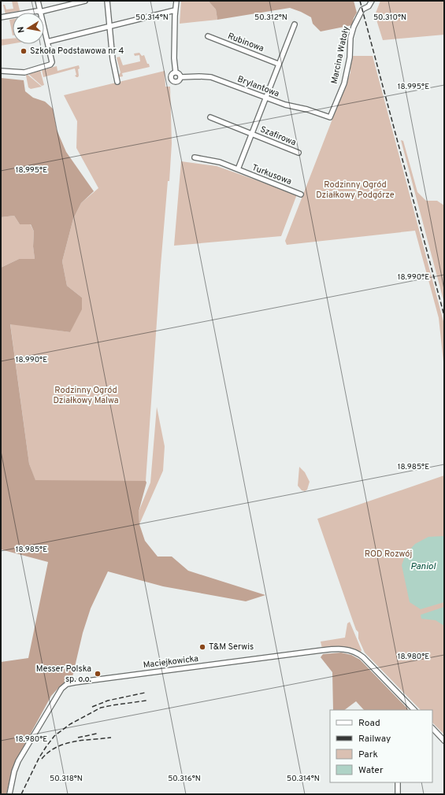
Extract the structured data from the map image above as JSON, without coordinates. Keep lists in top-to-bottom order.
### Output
{
  "streets": {
    "street": [
      "Rubinowa",
      "Marcina Watoły",
      "Brylantowa",
      "Szafirowa",
      "Turkusowa",
      "Maciejkowicka"
    ]
  },
  "crossings": [
    ["Marcina Watoły", "Brylantowa"],
    ["Brylantowa", "Szafirowa"],
    ["Szafirowa", "Turkusowa"]
  ],
  "water": ["Paniol"],
  "parks": ["Rodzinny Ogród Działkowy Podgórze", "Rodzinny Ogród Działkowy Malwa", "ROD Rozwój"],
  "places": ["Szkoła Podstawowa nr 4", "T&M Serwis", "Messer Polska sp. o.o."],
  "legend": [
    "Road",
    "Railway",
    "Park",
    "Water"
  ],
  "north": "left",
  "coordinates": [
    "50.310°N",
    "50.314°N",
    "50.312°N",
    "18.995°E",
    "18.990°E",
    "18.985°E",
    "18.980°E",
    "50.318°N",
    "50.316°N"
  ]
}
